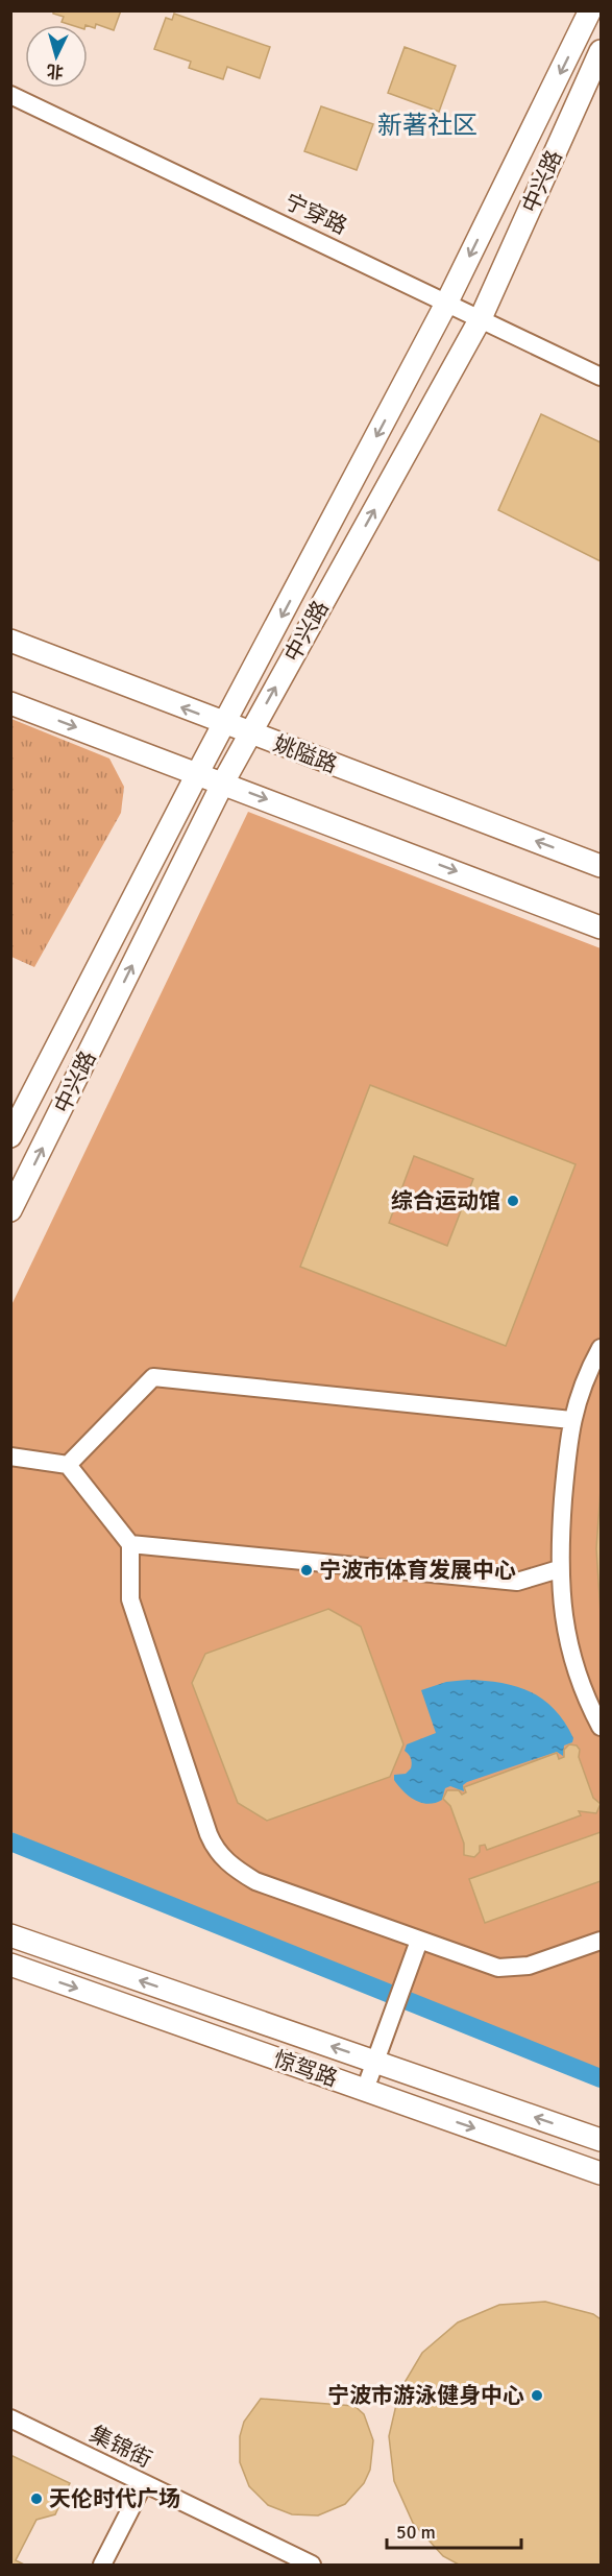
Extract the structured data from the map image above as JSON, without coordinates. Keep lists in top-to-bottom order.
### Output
{
  "streets": {
    "main road": ["中兴路", "姚隘路", "惊驾路"],
    "street": ["宁穿路", "集锦街"]
  },
  "crossings": [
    ["中兴路", "宁穿路"],
    ["中兴路", "姚隘路"]
  ],
  "districts": ["新著社区"],
  "places": [
    "综合运动馆",
    "宁波市体育发展中心",
    "宁波市游泳健身中心",
    "天伦时代广场"
  ],
  "scale_bar": "50 m",
  "north": "bottom"
}
